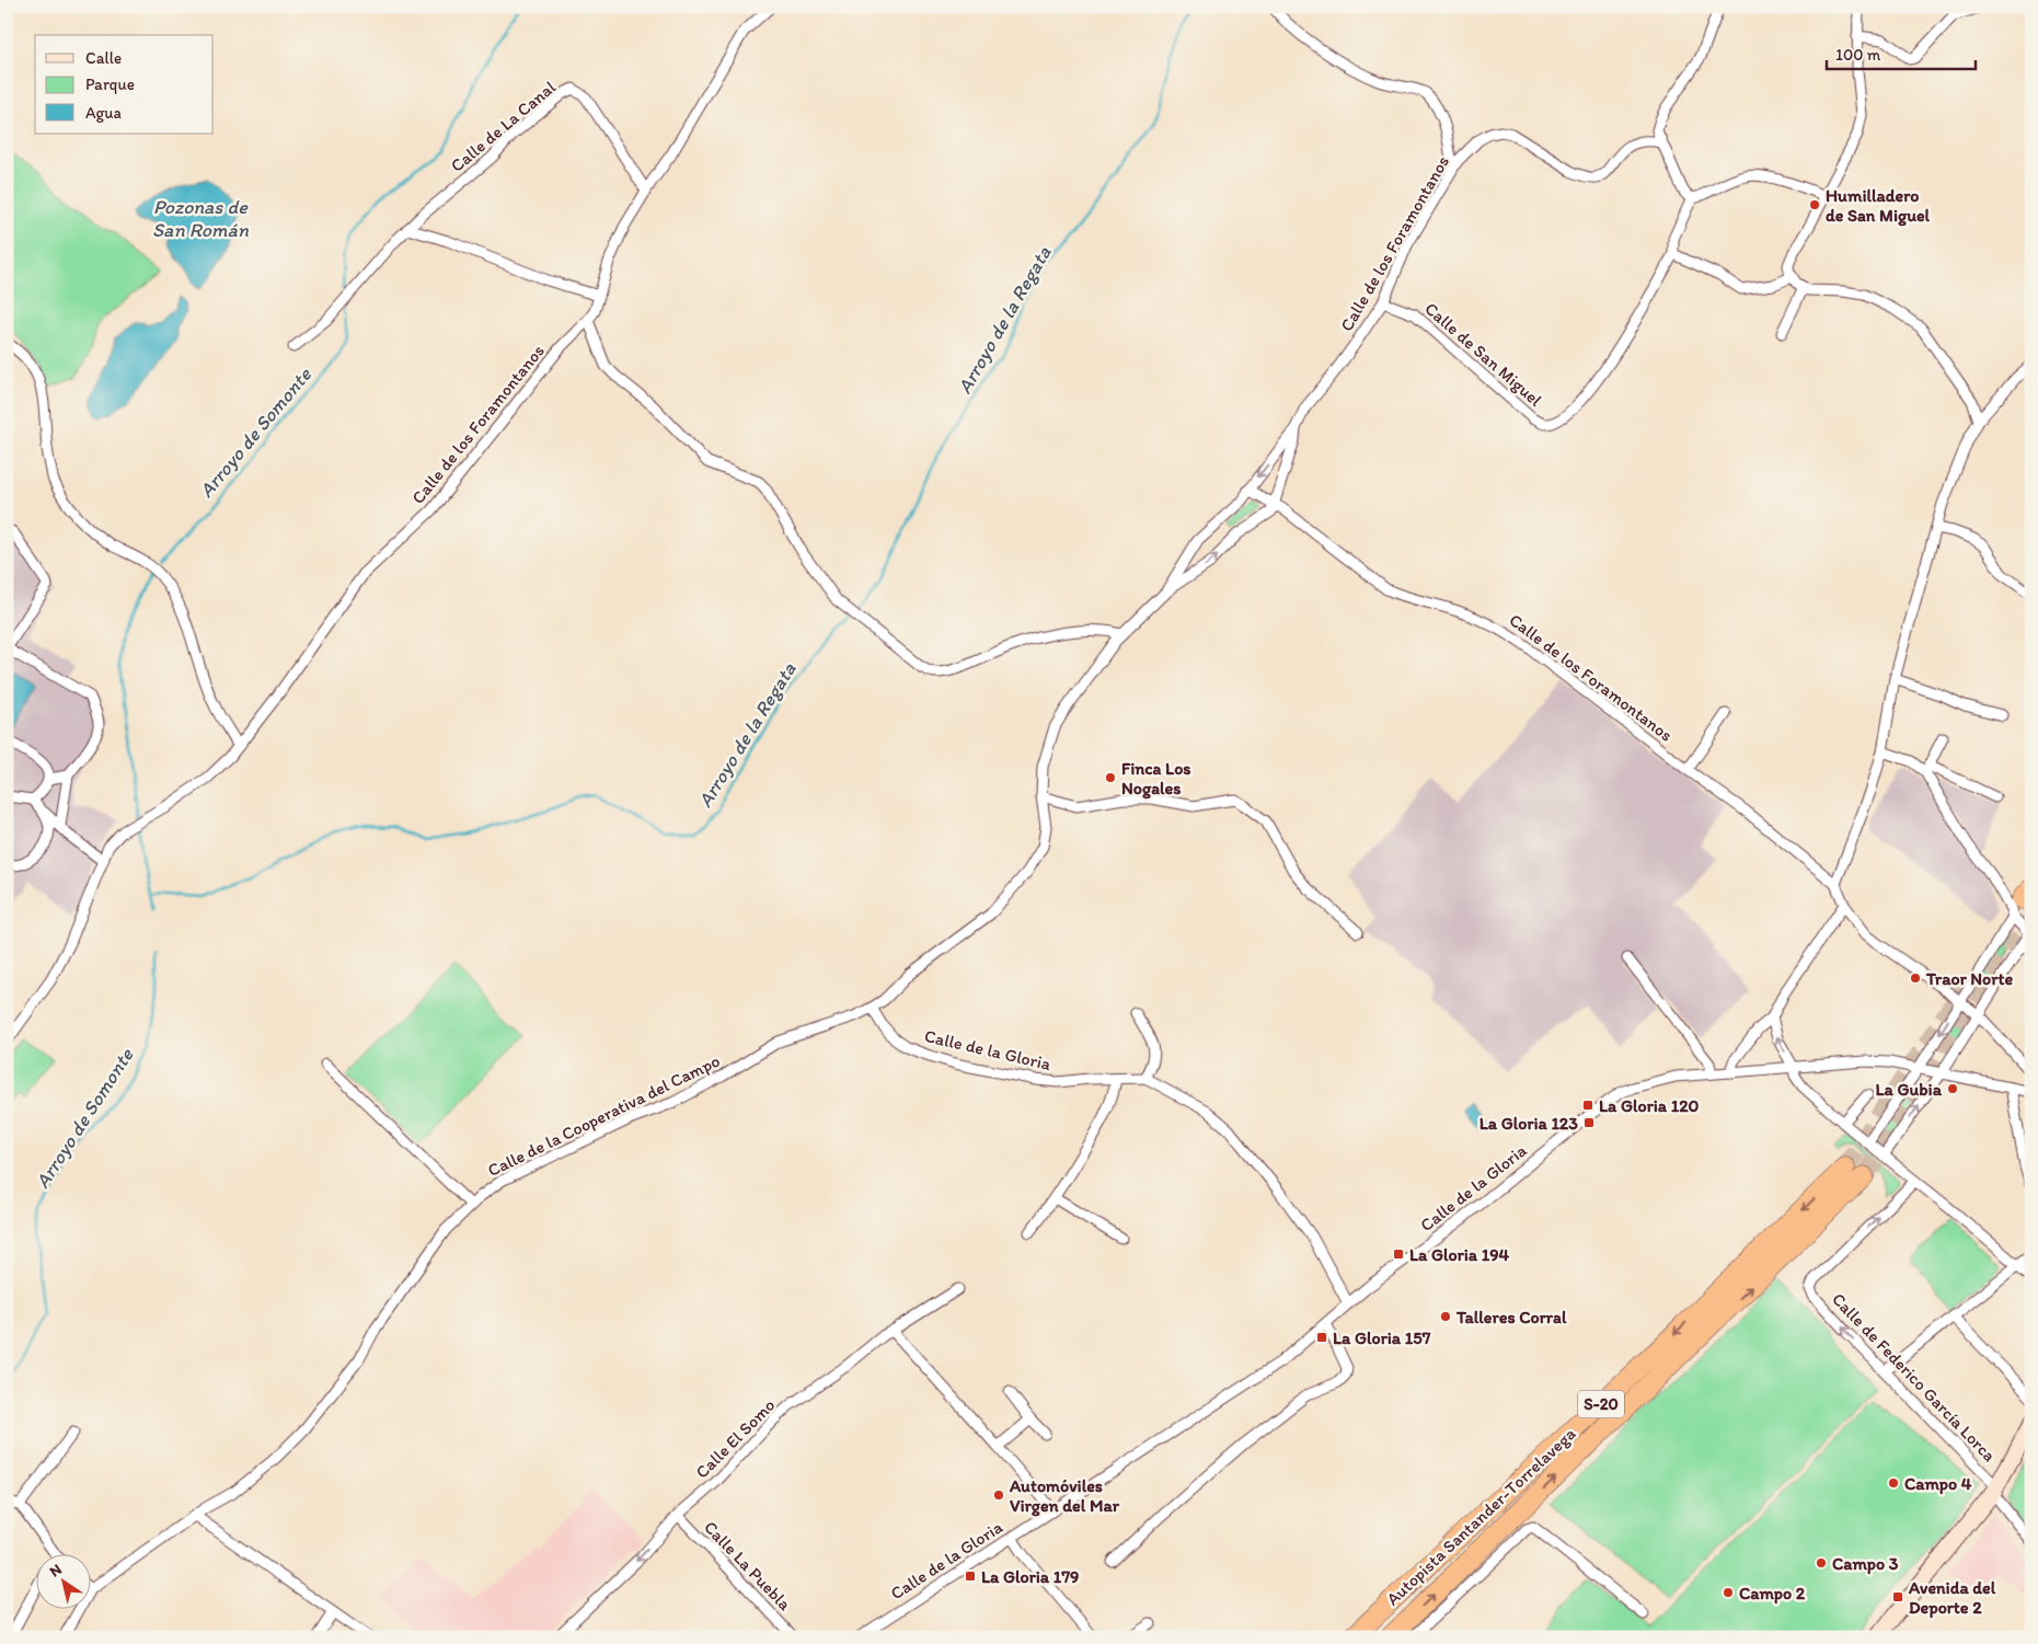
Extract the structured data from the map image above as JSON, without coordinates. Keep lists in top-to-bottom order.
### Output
{
  "streets": {
    "highway": ["S-20", "Autopista Santander-Torrelavega"],
    "street": [
      "Calle de La Canal",
      "Calle de los Foramontanos",
      "Calle de San Miguel",
      "Calle de la Gloria",
      "Calle de la Cooperativa del Campo",
      "Calle de Federico García Lorca",
      "Calle El Somo",
      "Calle La Puebla"
    ]
  },
  "crossings": [
    ["Calle de La Canal", "Calle de los Foramontanos"],
    ["Calle de los Foramontanos", "Calle de San Miguel"],
    ["Calle de los Foramontanos", "Calle de la Gloria"],
    ["Calle de los Foramontanos", "Calle de la Cooperativa del Campo"],
    ["Calle de la Gloria", "Calle de la Cooperativa del Campo"],
    ["Calle El Somo", "Calle La Puebla"]
  ],
  "water": ["Pozonas de San Román", "Arroyo de la Regata", "Arroyo de Somonte"],
  "places": {
    "other": [
      "Humilladero de San Miguel",
      "Finca Los Nogales",
      "Traor Norte",
      "La Gubia",
      "Talleres Corral",
      "Campo 4",
      "Automóviles Virgen del Mar",
      "Campo 3",
      "Campo 2"
    ],
    "transit": [
      "La Gloria 120",
      "La Gloria 123",
      "La Gloria 194",
      "La Gloria 157",
      "La Gloria 179",
      "Avenida del Deporte 2"
    ]
  },
  "legend": ["Calle", "Parque", "Agua"],
  "scale_bar": "100 m",
  "north": "top left"
}
